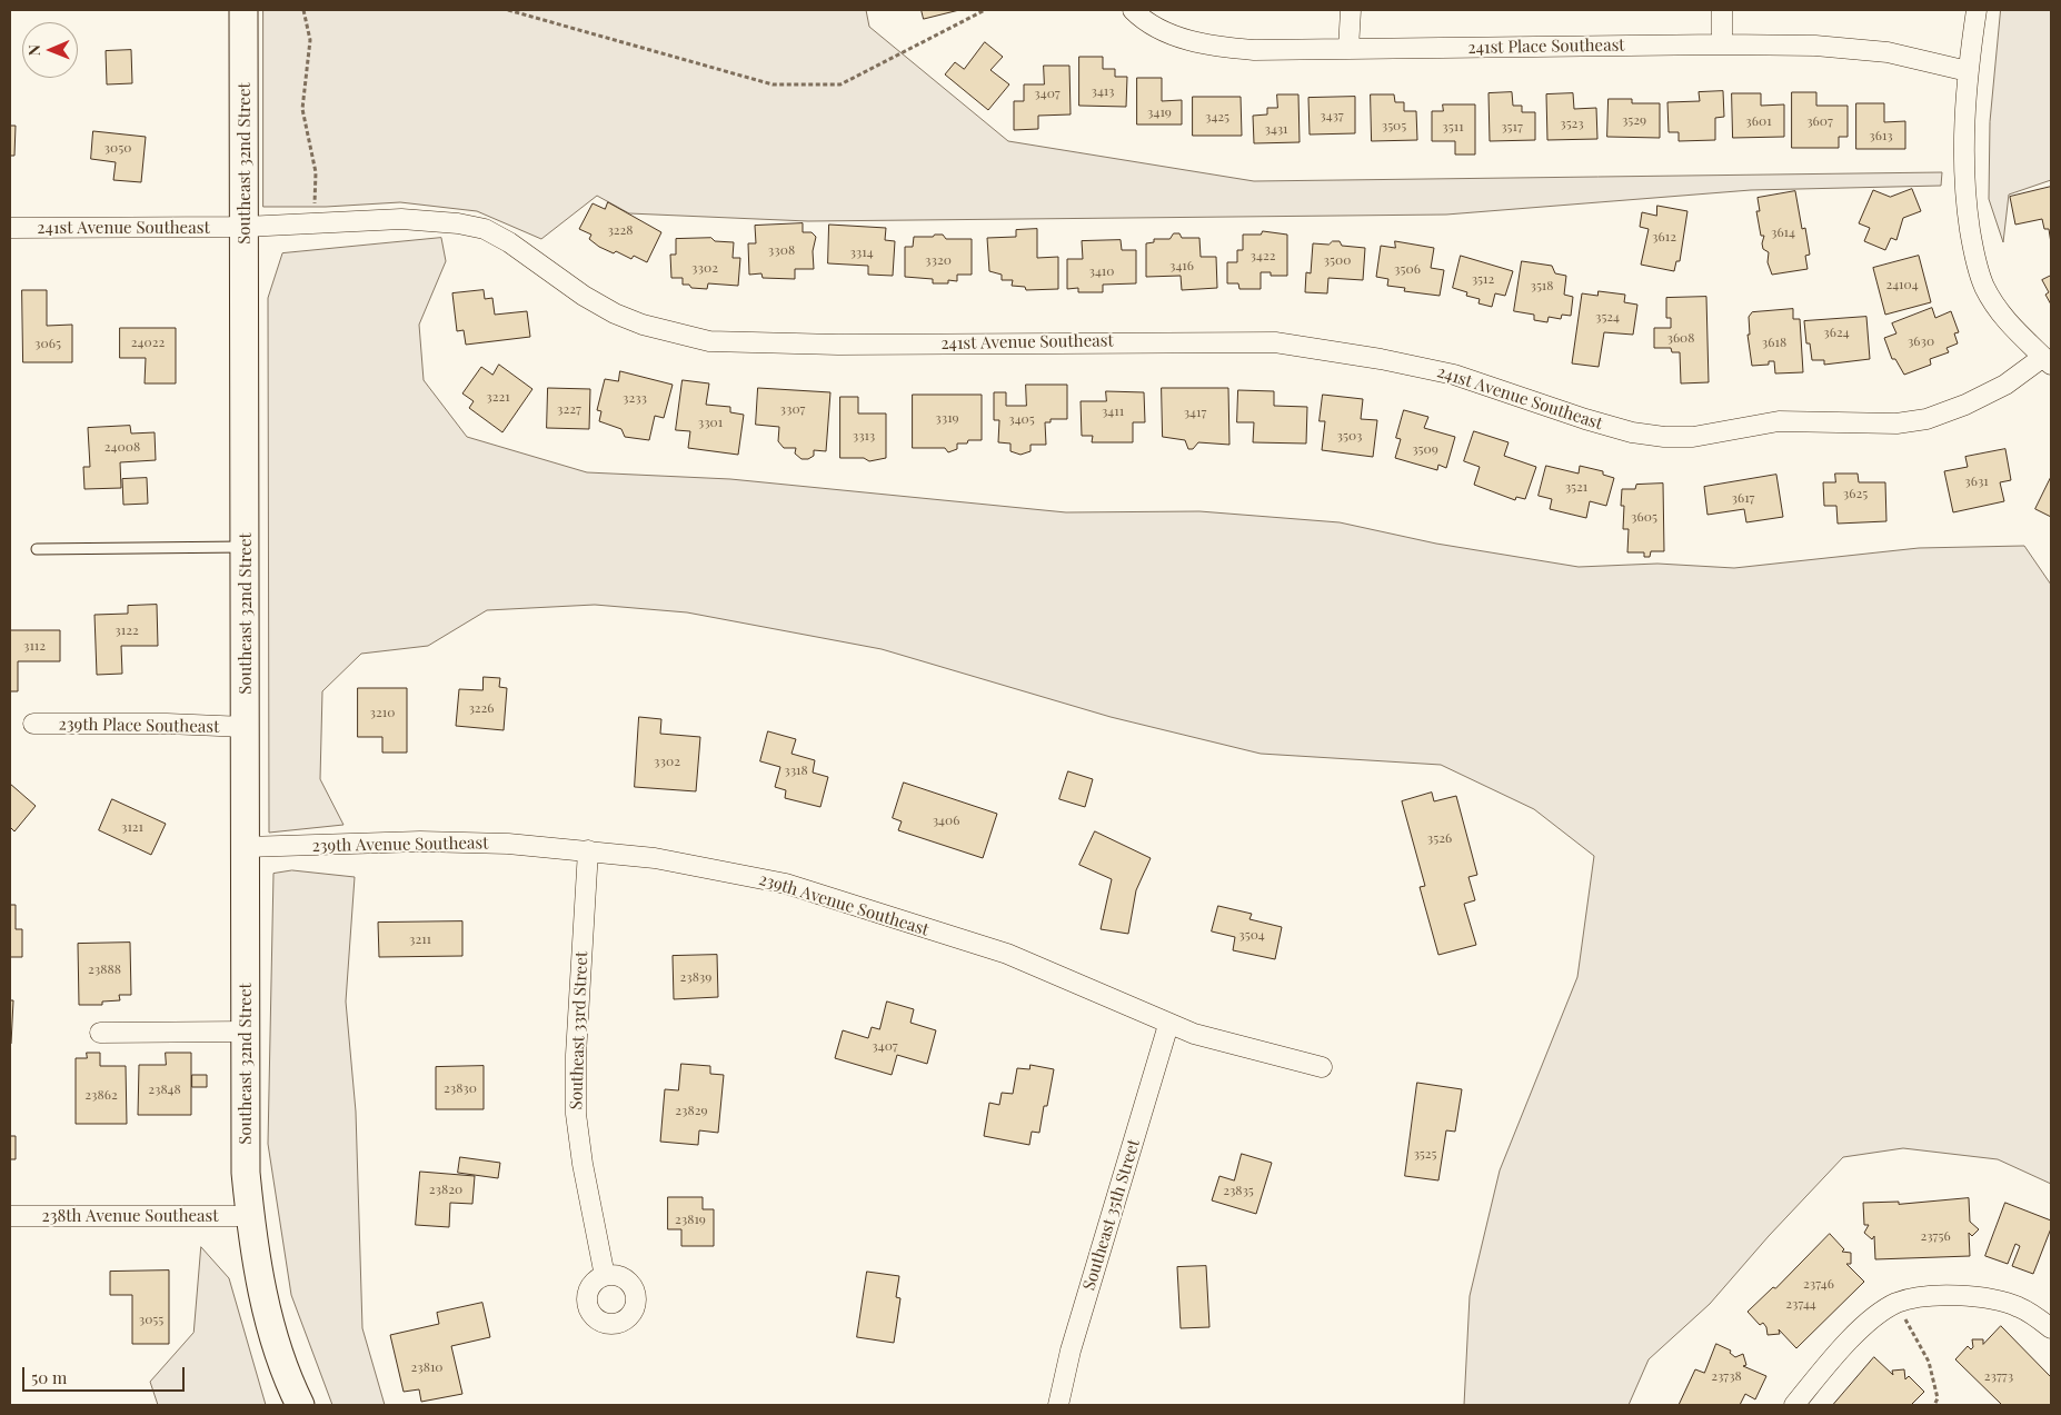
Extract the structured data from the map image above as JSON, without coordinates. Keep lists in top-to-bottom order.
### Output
{
  "streets": {
    "street": [
      "241st Place Southeast",
      "Southeast 32nd Street",
      "241st Avenue Southeast",
      "239th Place Southeast",
      "239th Avenue Southeast",
      "Southeast 33rd Street",
      "Southeast 35th Street",
      "238th Avenue Southeast"
    ]
  },
  "crossings": [
    ["Southeast 32nd Street", "241st Avenue Southeast"],
    ["Southeast 32nd Street", "239th Place Southeast"],
    ["Southeast 32nd Street", "239th Avenue Southeast"],
    ["Southeast 32nd Street", "238th Avenue Southeast"],
    ["239th Avenue Southeast", "Southeast 33rd Street"],
    ["239th Avenue Southeast", "Southeast 35th Street"]
  ],
  "house_numbers": [
    "3413",
    "3407",
    "3419",
    "3437",
    "3425",
    "3529",
    "3601",
    "3607",
    "3523",
    "3505",
    "3511",
    "3517",
    "3431",
    "3613",
    "3050",
    "3228",
    "3614",
    "3612",
    "3308",
    "3314",
    "3422",
    "3320",
    "3500",
    "3416",
    "3302",
    "3506",
    "3410",
    "3512",
    "24104",
    "3518",
    "3524",
    "3624",
    "3608",
    "3630",
    "24022",
    "3618",
    "3065",
    "3221",
    "3233",
    "3227",
    "3307",
    "3411",
    "3417",
    "3319",
    "3405",
    "3301",
    "3313",
    "3503",
    "24008",
    "3509",
    "3631",
    "3521",
    "3625",
    "3617",
    "3605",
    "3122",
    "3112",
    "3226",
    "3210",
    "3302",
    "3318",
    "3406",
    "3121",
    "3526",
    "3504",
    "3211",
    "23888",
    "23839",
    "3407",
    "23830",
    "23848",
    "23862",
    "23829",
    "3525",
    "23820",
    "23835",
    "23819",
    "23756",
    "23746",
    "23744",
    "3055",
    "23810",
    "23738",
    "23773"
  ],
  "scale_bar": "50 m",
  "north": "left"
}
